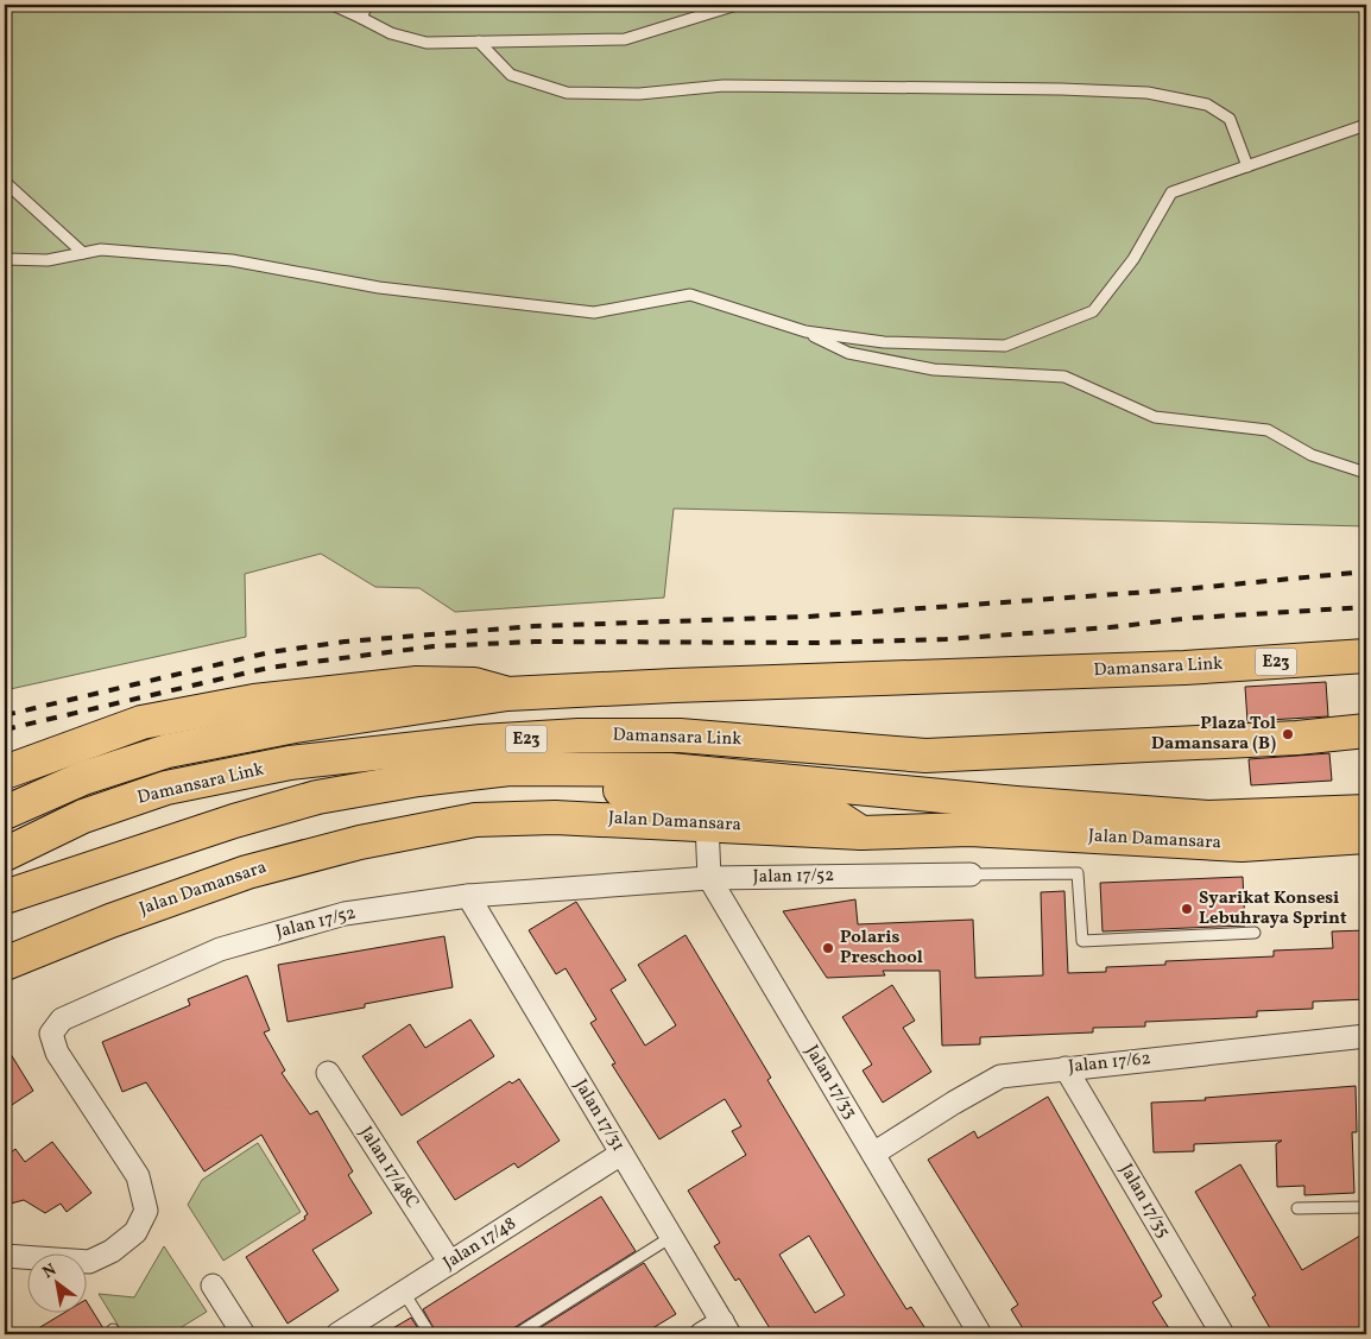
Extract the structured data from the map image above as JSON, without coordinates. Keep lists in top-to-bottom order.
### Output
{
  "streets": {
    "main road": ["E23", "Damansara Link", "Jalan Damansara"],
    "street": [
      "Jalan 17/52",
      "Jalan 17/62",
      "Jalan 17/33",
      "Jalan 17/31",
      "Jalan 17/48C",
      "Jalan 17/35",
      "Jalan 17/48"
    ]
  },
  "crossings": [
    ["Jalan Damansara", "Jalan 17/33"],
    ["Jalan 17/52", "Jalan 17/33"],
    ["Jalan 17/52", "Jalan 17/31"],
    ["Jalan 17/62", "Jalan 17/33"],
    ["Jalan 17/62", "Jalan 17/35"],
    ["Jalan 17/31", "Jalan 17/48"],
    ["Jalan 17/48C", "Jalan 17/48"]
  ],
  "places": ["Plaza Tol Damansara (B)", "Syarikat Konsesi Lebuhraya Sprint", "Polaris Preschool"],
  "north": "top left"
}
